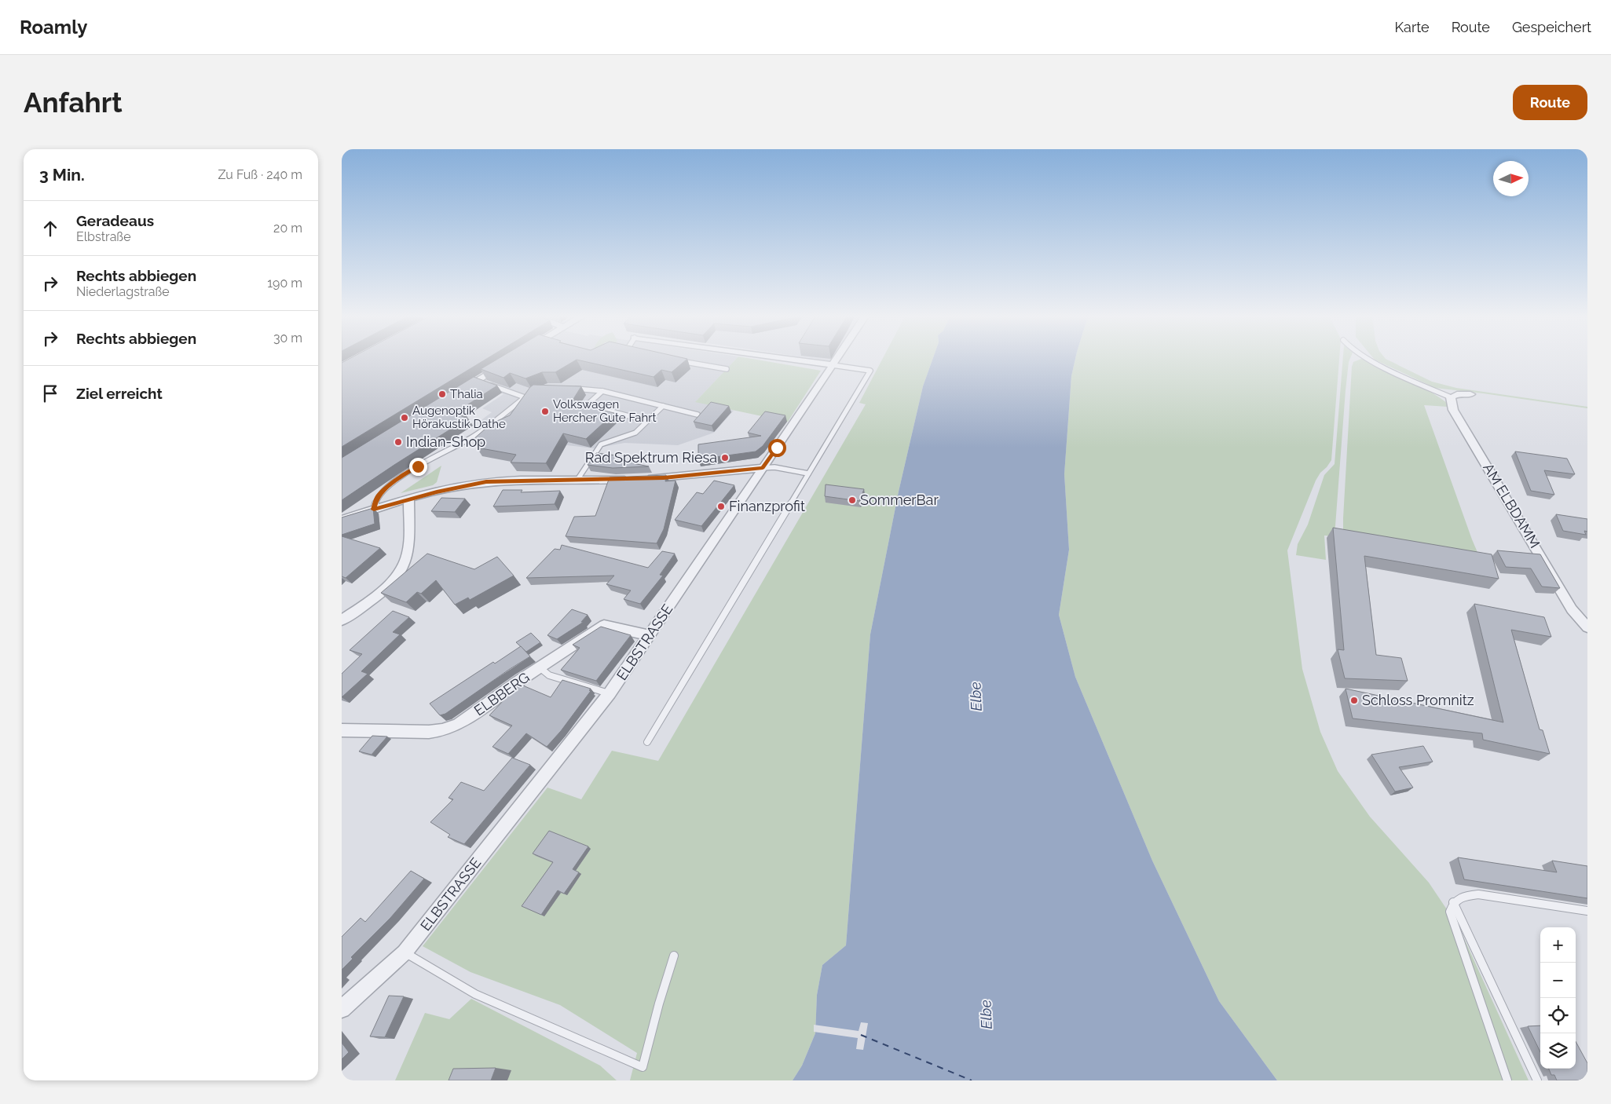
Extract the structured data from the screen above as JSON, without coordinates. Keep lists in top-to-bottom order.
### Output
{
  "streets": {
    "street": ["AM ELBDAMM", "ELBSTRASSE", "ELBBERG"]
  },
  "crossings": [
    ["ELBSTRASSE", "ELBBERG"]
  ],
  "water": ["Elbe"],
  "places": [
    "Thalia",
    "Volkswagen Hercher Gute Fahrt",
    "Augenoptik Hörakustik Dathe",
    "Indian-Shop",
    "Rad Spektrum Riesa",
    "SommerBar",
    "Finanzprofit",
    "Schloss Promnitz"
  ],
  "north": "right",
  "page": {
    "header": "Roamly",
    "nav": ["Karte", "Route", "Gespeichert"],
    "buttons": "Route",
    "title": "Anfahrt",
    "heading": ["3 Min.", "Zu Fuß · 240 m"],
    "list": [
      ["Geradeaus", "Elbstraße", "20 m"],
      ["Rechts abbiegen", "Niederlagstraße", "190 m"],
      ["Rechts abbiegen", "30 m"],
      "Ziel erreicht"
    ],
    "map_buttons": ["+", "−"]
  }
}
